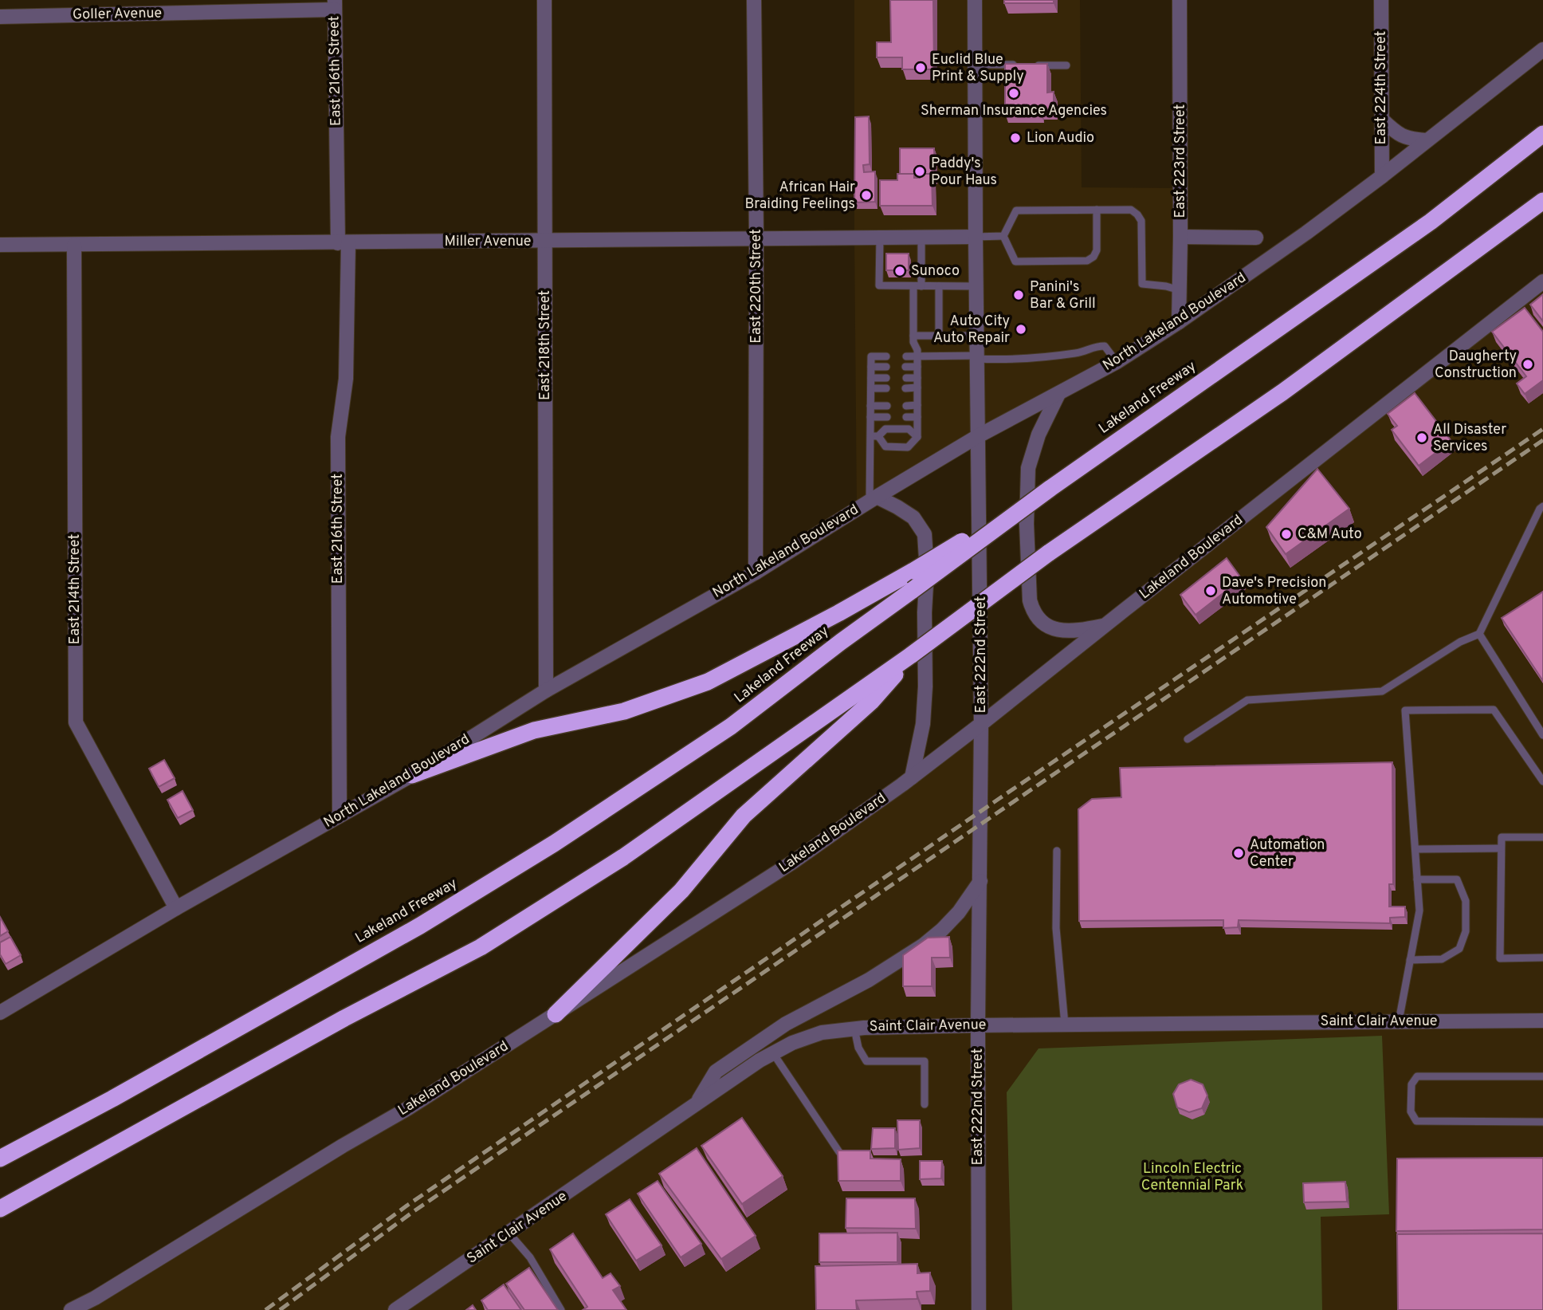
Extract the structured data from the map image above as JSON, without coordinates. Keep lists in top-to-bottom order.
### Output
{
  "streets": {
    "highway": ["Lakeland Freeway"],
    "street": [
      "Goller Avenue",
      "East 216th Street",
      "East 224th Street",
      "East 223rd Street",
      "Miller Avenue",
      "East 220th Street",
      "North Lakeland Boulevard",
      "East 218th Street",
      "Lakeland Boulevard",
      "East 214th Street",
      "East 222nd Street",
      "Saint Clair Avenue"
    ]
  },
  "crossings": [
    ["Goller Avenue", "East 216th Street"],
    ["East 216th Street", "Miller Avenue"],
    ["East 216th Street", "North Lakeland Boulevard"],
    ["East 224th Street", "North Lakeland Boulevard"],
    ["East 223rd Street", "North Lakeland Boulevard"],
    ["Miller Avenue", "East 220th Street"],
    ["Miller Avenue", "East 218th Street"],
    ["Miller Avenue", "East 214th Street"],
    ["Miller Avenue", "East 222nd Street"],
    ["East 220th Street", "North Lakeland Boulevard"],
    ["North Lakeland Boulevard", "East 218th Street"],
    ["North Lakeland Boulevard", "East 214th Street"],
    ["North Lakeland Boulevard", "East 222nd Street"],
    ["Lakeland Boulevard", "East 222nd Street"],
    ["East 222nd Street", "Saint Clair Avenue"]
  ],
  "parks": ["Lincoln Electric Centennial Park"],
  "places": [
    "Euclid Blue Print & Supply",
    "Sherman Insurance Agencies",
    "Lion Audio",
    "Paddy's Pour Haus",
    "African Hair Braiding Feelings",
    "Sunoco",
    "Panini's Bar & Grill",
    "Auto City Auto Repair",
    "Daugherty Construction",
    "All Disaster Services",
    "C&M Auto",
    "Dave's Precision Automotive",
    "Automation Center"
  ]
}
